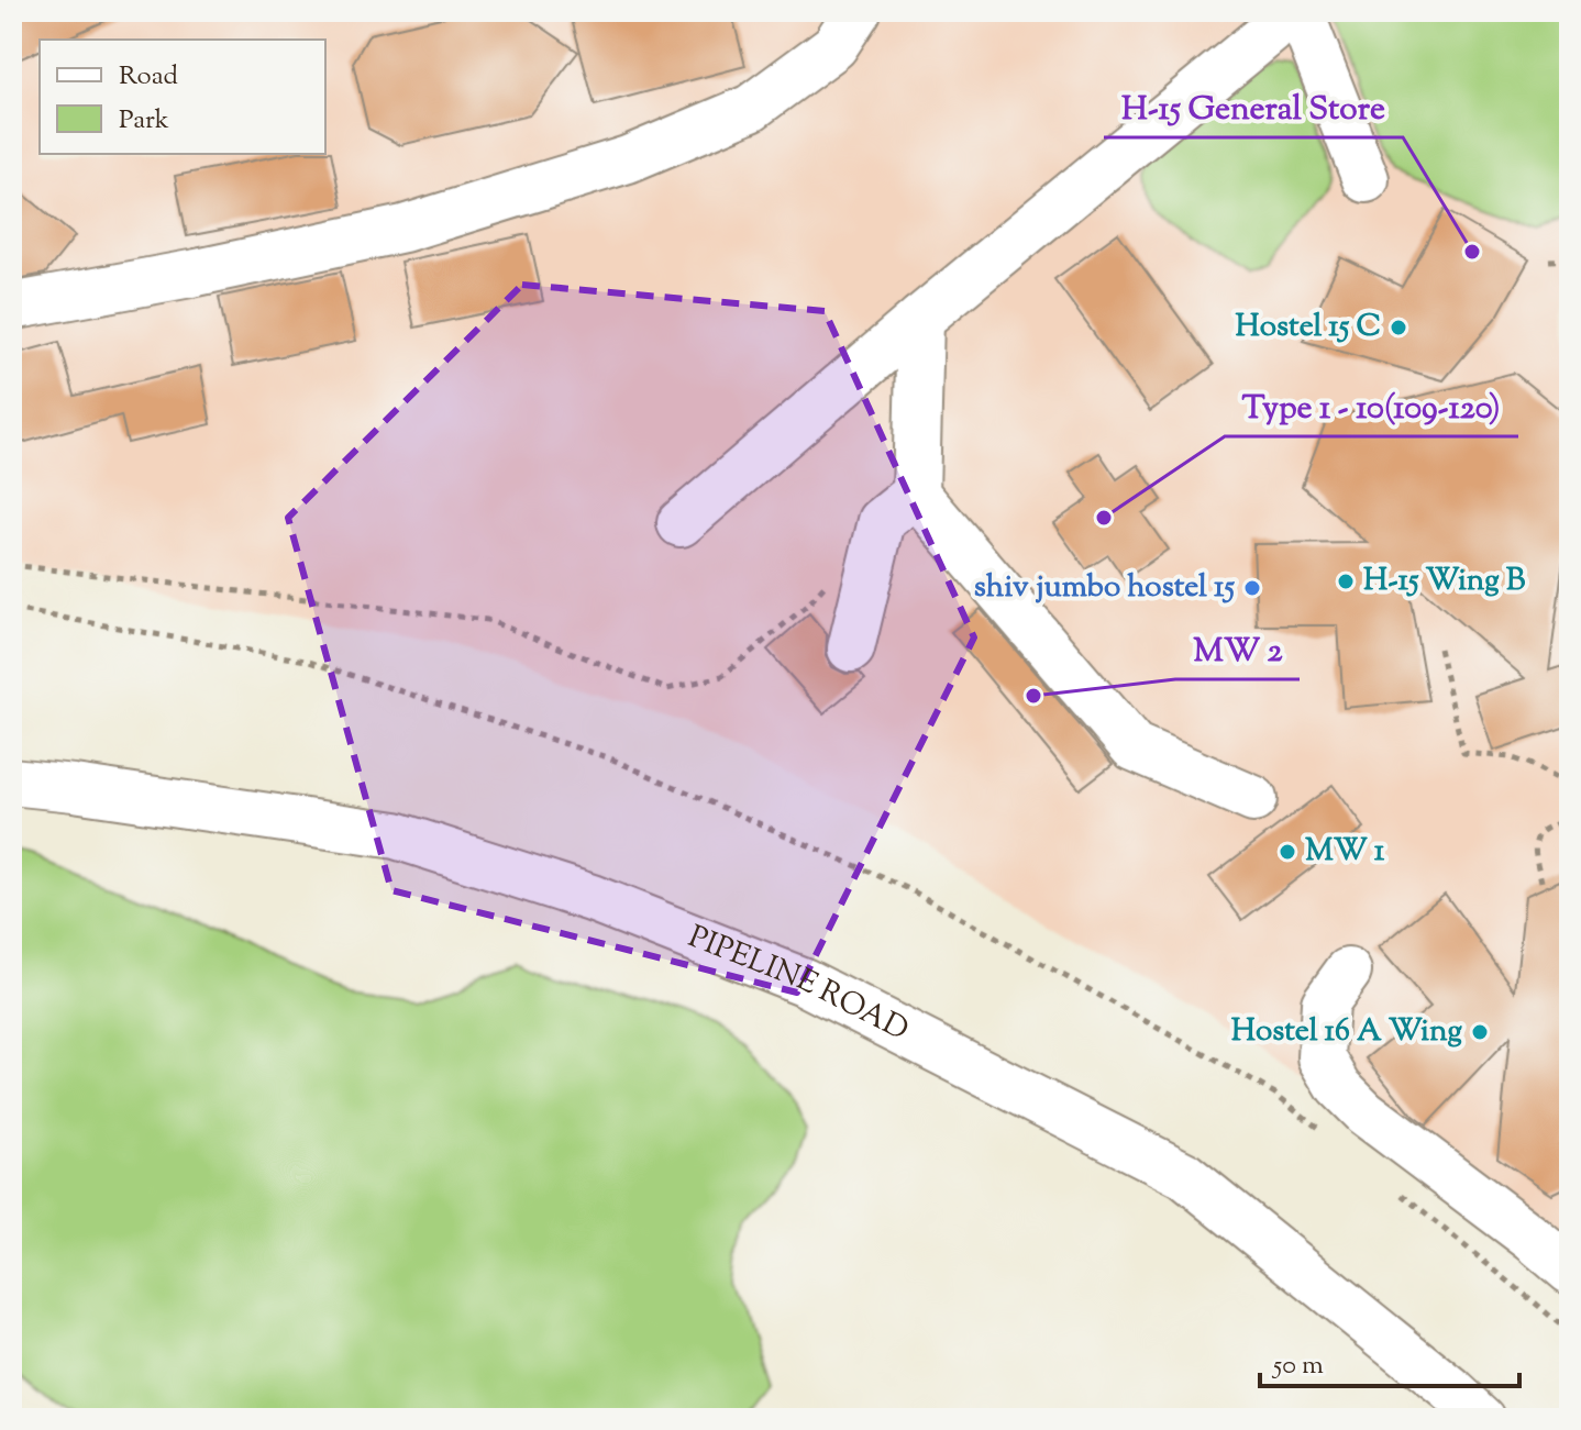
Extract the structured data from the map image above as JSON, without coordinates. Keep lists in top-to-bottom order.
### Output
{
  "streets": {
    "lane": ["PIPELINE ROAD"]
  },
  "places": [
    "H-15 General Store",
    "Hostel 15 C",
    "Type 1 - 10(109-120)",
    "H-15 Wing B",
    "shiv jumbo hostel 15",
    "MW 2",
    "MW 1",
    "Hostel 16 A Wing"
  ],
  "legend": ["Road", "Park"],
  "scale_bar": "50 m"
}
